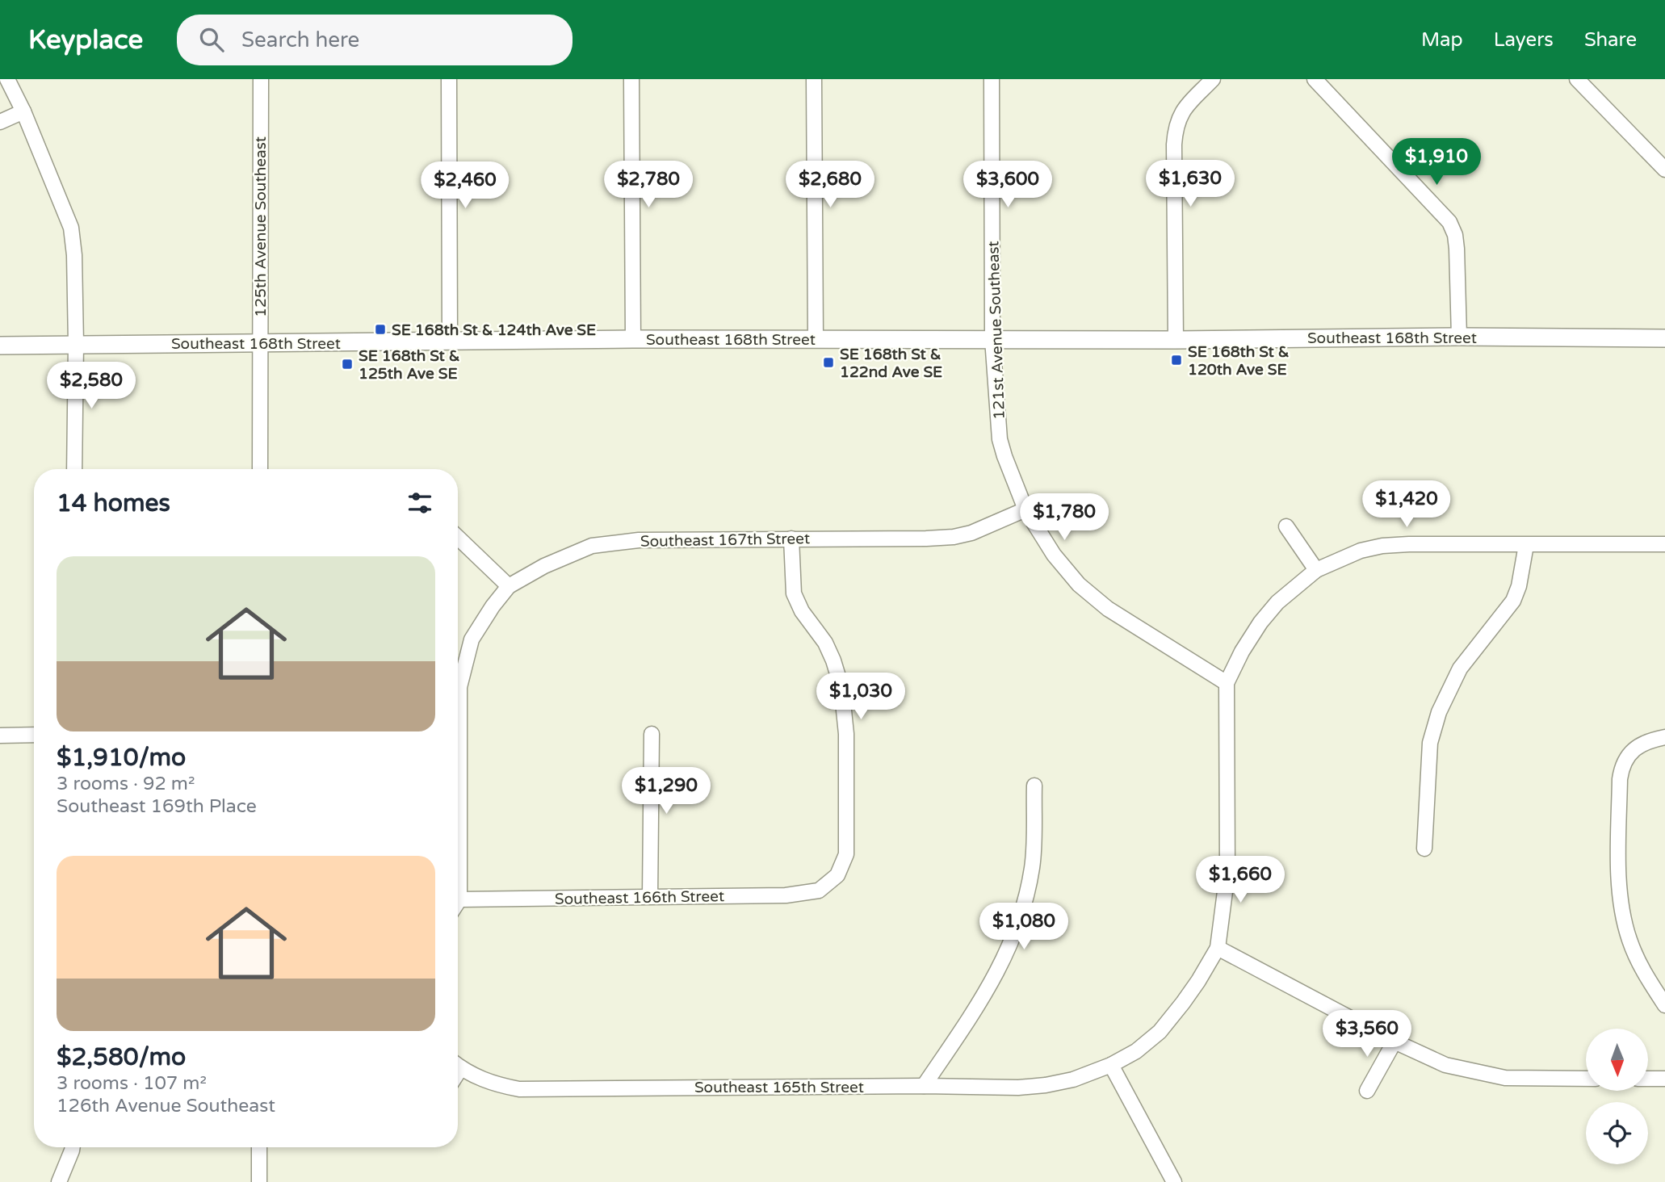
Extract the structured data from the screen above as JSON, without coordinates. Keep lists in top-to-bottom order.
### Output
{
  "streets": {
    "street": [
      "125th Avenue Southeast",
      "121st Avenue Southeast",
      "Southeast 168th Street",
      "Southeast 167th Street",
      "Southeast 166th Street",
      "Southeast 165th Street"
    ]
  },
  "crossings": [
    ["125th Avenue Southeast", "Southeast 168th Street"],
    ["121st Avenue Southeast", "Southeast 168th Street"],
    ["121st Avenue Southeast", "Southeast 167th Street"],
    ["Southeast 167th Street", "Southeast 166th Street"]
  ],
  "places": {
    "transit": [
      "SE 168th St & 124th Ave SE",
      "SE 168th St & 120th Ave SE",
      "SE 168th St & 122nd Ave SE",
      "SE 168th St & 125th Ave SE"
    ]
  },
  "north": "bottom",
  "page": {
    "header": "Keyplace",
    "search": "Search here",
    "nav": ["Map", "Layers", "Share"],
    "price": [
      "$1,910",
      "$1,630",
      "$2,780",
      "$2,680",
      "$3,600",
      "$2,460",
      "$2,580",
      "$1,420",
      "$1,780",
      "$1,030",
      "$1,290",
      "$1,660",
      "$1,080",
      "$3,560"
    ],
    "heading": "14 homes",
    "list": [
      {
        "name": "$1,910/mo",
        "note": "3 rooms · 92 m² · Southeast 169th Place"
      },
      {
        "name": "$2,580/mo",
        "note": "3 rooms · 107 m² · 126th Avenue Southeast"
      }
    ]
  }
}
